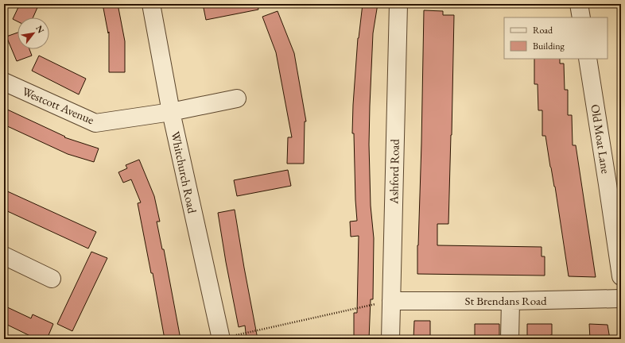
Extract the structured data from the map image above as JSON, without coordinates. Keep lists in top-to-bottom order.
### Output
{
  "streets": {
    "street": [
      "Westcott Avenue",
      "Old Moat Lane",
      "Ashford Road",
      "Whitchurch Road",
      "St Brendans Road"
    ]
  },
  "crossings": [
    ["Westcott Avenue", "Whitchurch Road"],
    ["Ashford Road", "St Brendans Road"]
  ],
  "legend": ["Road", "Building"],
  "north": "top right"
}
